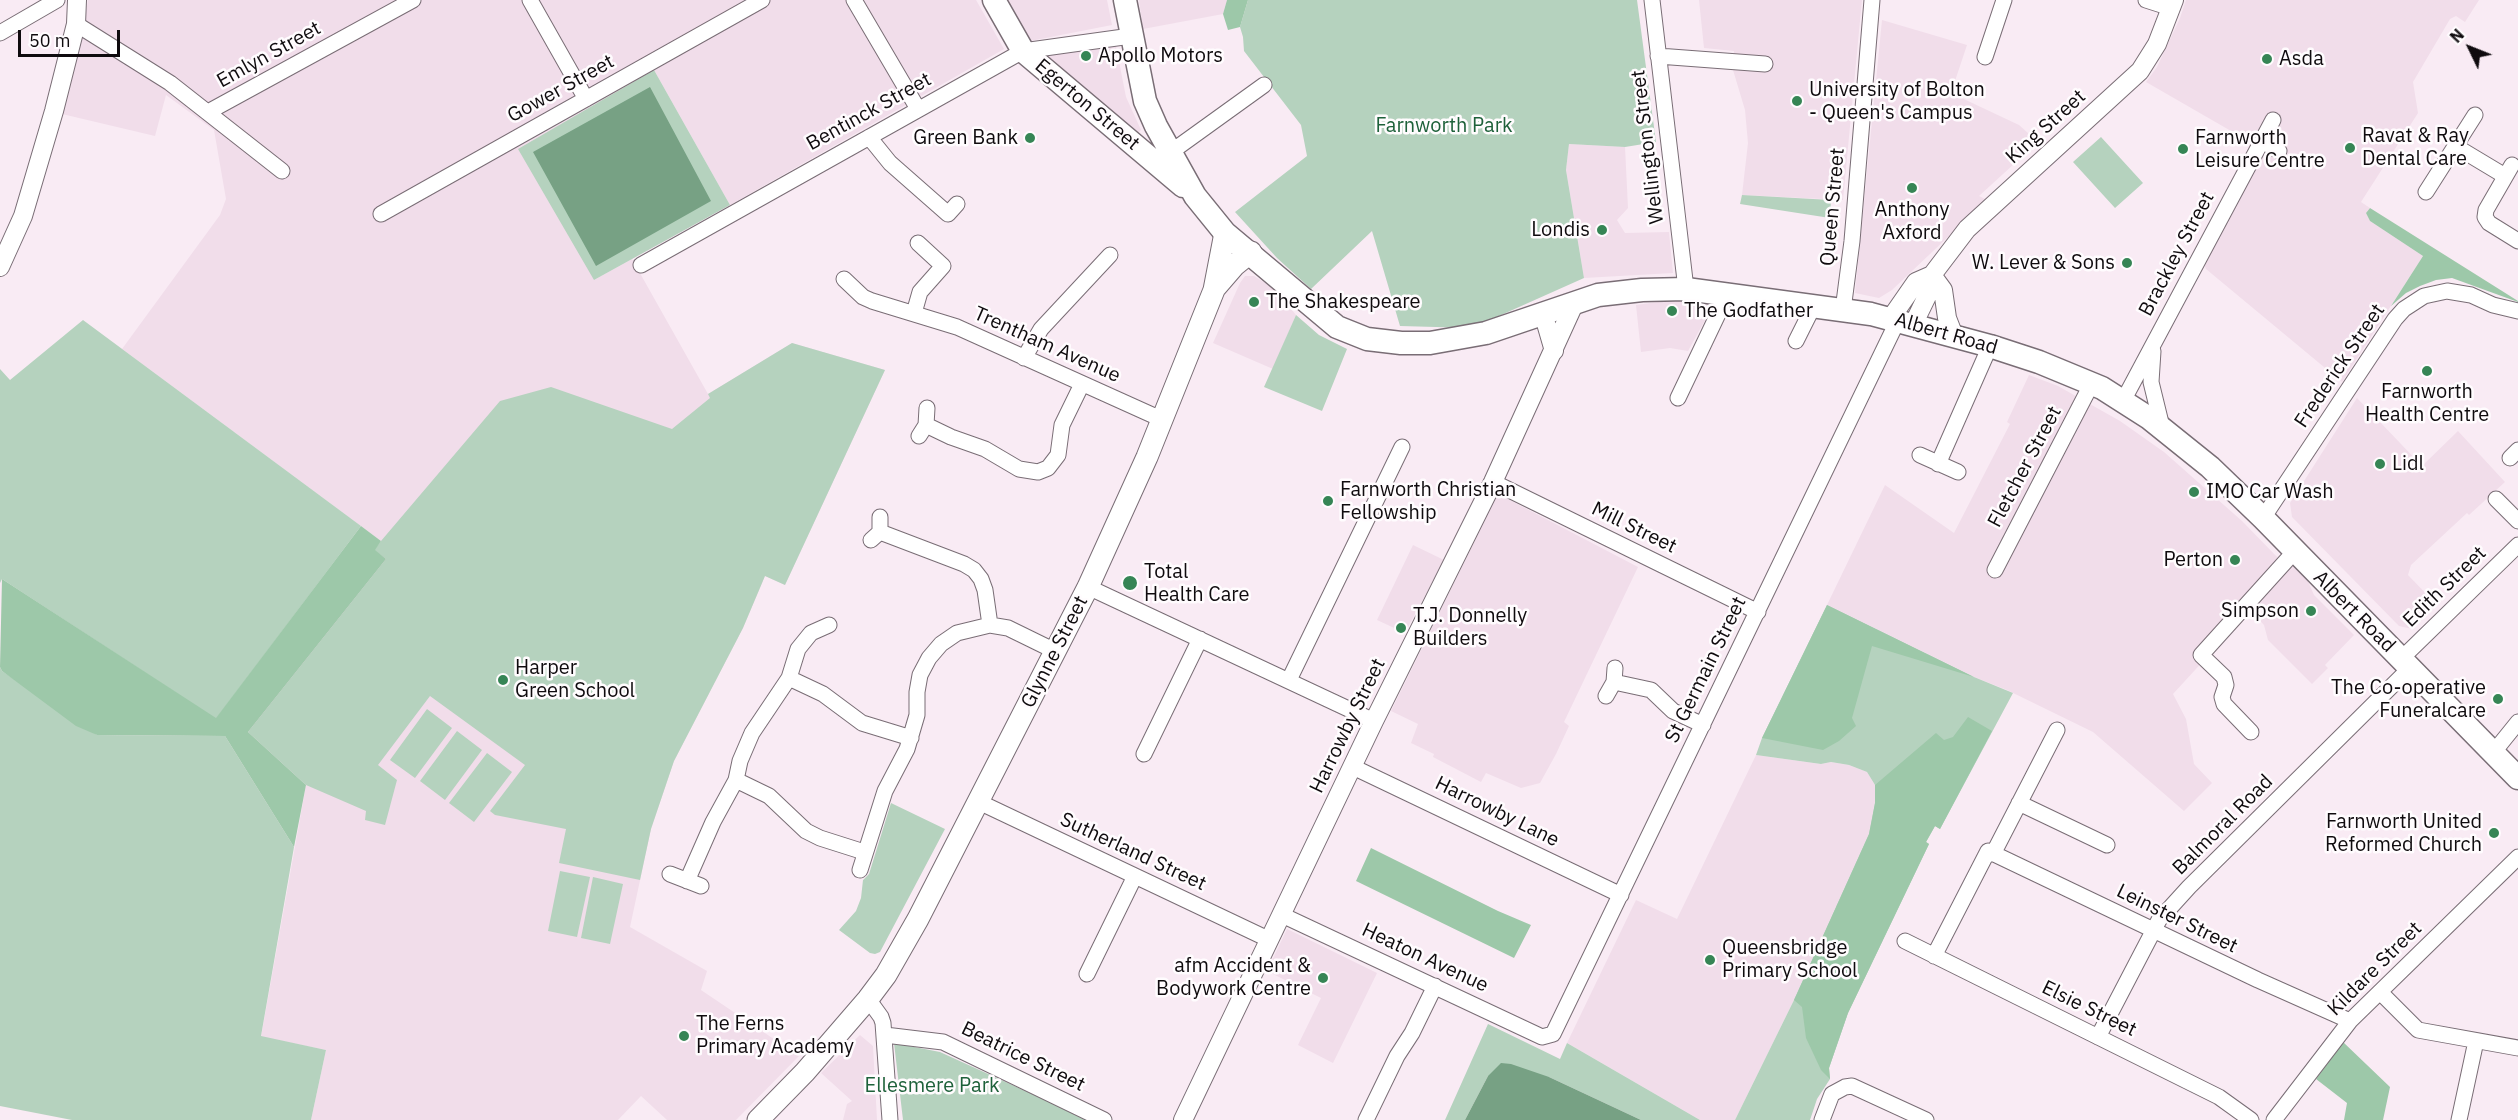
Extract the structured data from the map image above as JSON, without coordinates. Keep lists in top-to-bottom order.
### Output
{
  "streets": {
    "main road": ["Egerton Street", "Albert Road", "Glynne Street"],
    "street": [
      "Emlyn Street",
      "Gower Street",
      "Bentinck Street",
      "King Street",
      "Wellington Street",
      "Queen Street",
      "Brackley Street",
      "Trentham Avenue",
      "Frederick Street",
      "Fletcher Street",
      "Mill Street",
      "Edith Street",
      "St Germain Street",
      "Harrowby Street",
      "Harrowby Lane",
      "Balmoral Road",
      "Sutherland Street",
      "Leinster Street",
      "Heaton Avenue",
      "Kildare Street",
      "Elsie Street",
      "Beatrice Street"
    ]
  },
  "crossings": [
    ["Egerton Street", "Bentinck Street"],
    ["King Street", "Albert Road"],
    ["King Street", "St Germain Street"],
    ["Wellington Street", "Albert Road"],
    ["Queen Street", "Albert Road"],
    ["Brackley Street", "Albert Road"],
    ["Albert Road", "Frederick Street"],
    ["Albert Road", "Fletcher Street"],
    ["Albert Road", "Edith Street"],
    ["Albert Road", "Glynne Street"],
    ["Albert Road", "St Germain Street"],
    ["Albert Road", "Harrowby Street"],
    ["Albert Road", "Balmoral Road"],
    ["Trentham Avenue", "Glynne Street"],
    ["Mill Street", "St Germain Street"],
    ["Mill Street", "Harrowby Street"],
    ["Edith Street", "Balmoral Road"],
    ["Glynne Street", "Sutherland Street"],
    ["St Germain Street", "Harrowby Lane"],
    ["St Germain Street", "Heaton Avenue"],
    ["Harrowby Street", "Harrowby Lane"],
    ["Harrowby Street", "Sutherland Street"],
    ["Harrowby Street", "Heaton Avenue"],
    ["Balmoral Road", "Leinster Street"],
    ["Balmoral Road", "Elsie Street"],
    ["Leinster Street", "Kildare Street"]
  ],
  "parks": ["Farnworth Park", "Ellesmere Park"],
  "places": [
    "Apollo Motors",
    "Asda",
    "University of Bolton - Queen's Campus",
    "Green Bank",
    "Ravat & Ray Dental Care",
    "Farnworth Leisure Centre",
    "Anthony Axford",
    "Londis",
    "W. Lever & Sons",
    "The Shakespeare",
    "The Godfather",
    "Farnworth Health Centre",
    "Lidl",
    "IMO Car Wash",
    "Farnworth Christian Fellowship",
    "Perton",
    "Total Health Care",
    "Simpson",
    "T.J. Donnelly Builders",
    "Harper Green School",
    "The Co-operative Funeralcare",
    "Farnworth United Reformed Church",
    "Queensbridge Primary School",
    "afm Accident & Bodywork Centre",
    "The Ferns Primary Academy"
  ],
  "scale_bar": "50 m",
  "north": "top left"
}
